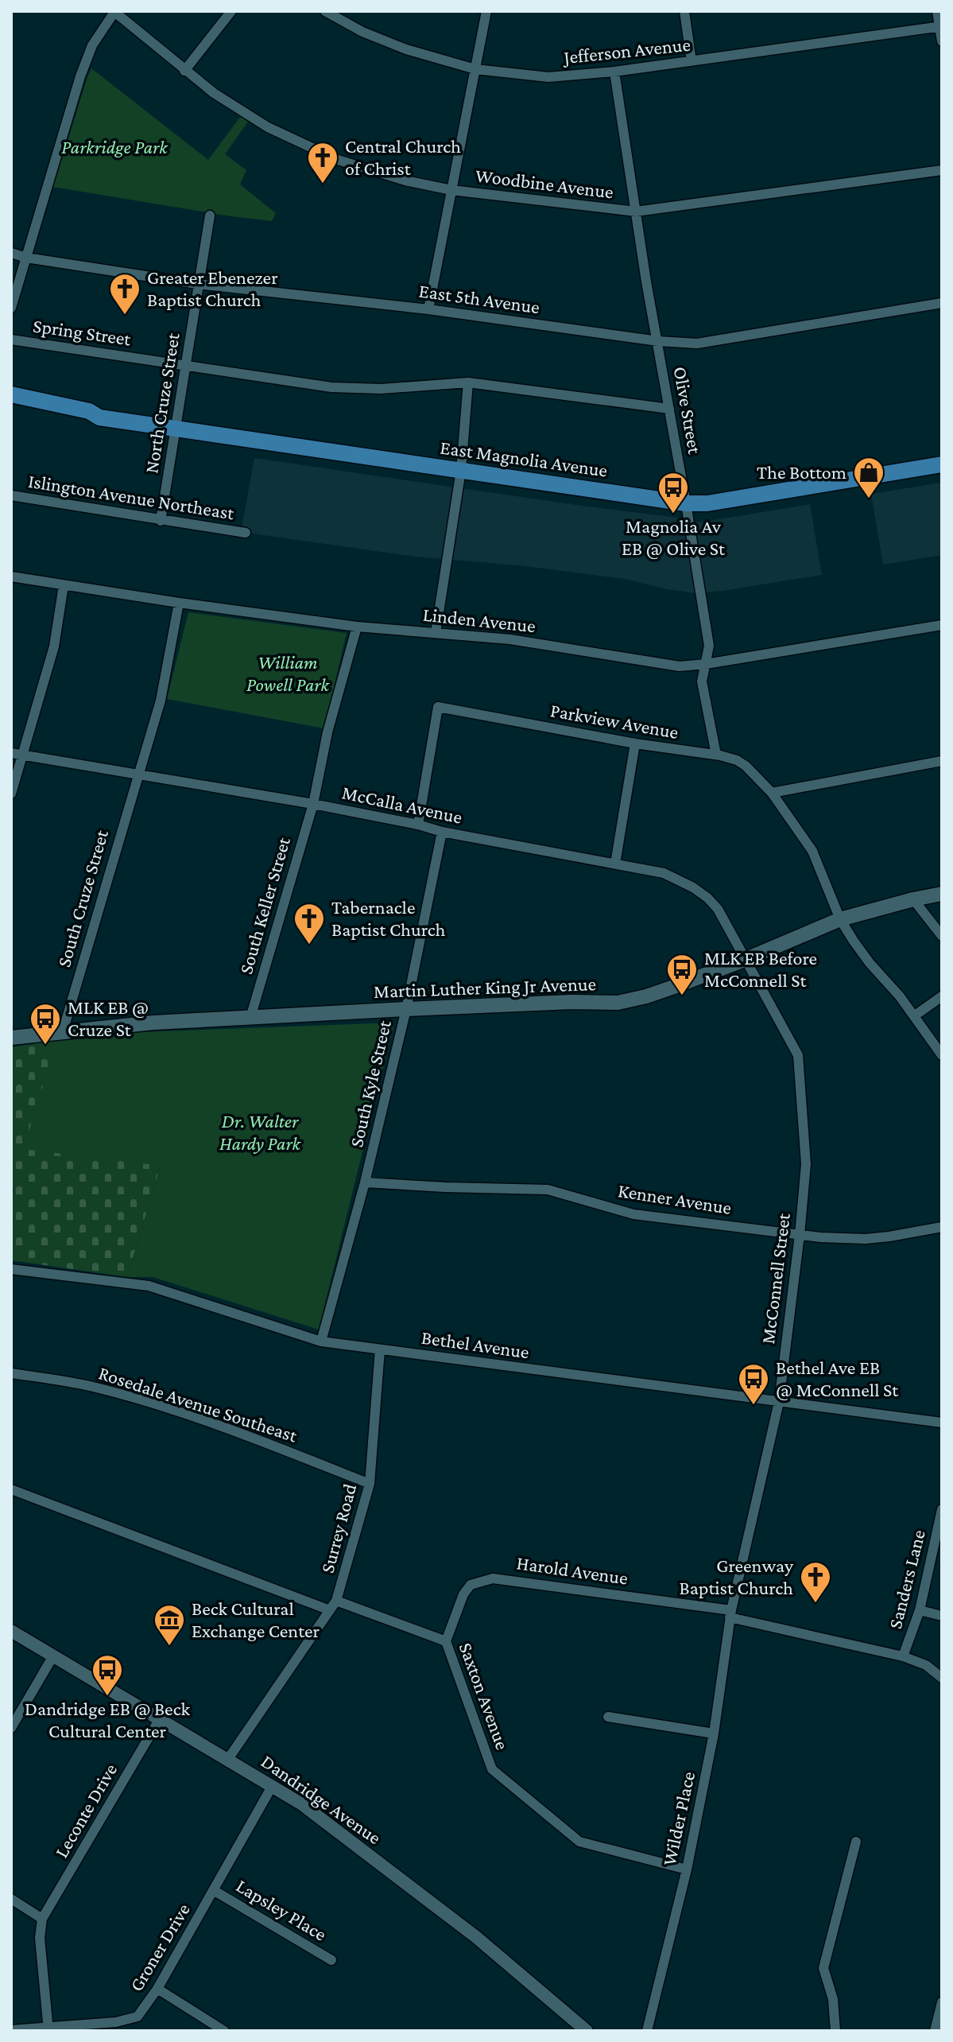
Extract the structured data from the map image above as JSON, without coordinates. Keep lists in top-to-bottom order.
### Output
{
  "streets": {
    "main road": ["East Magnolia Avenue", "Martin Luther King Jr Avenue"],
    "street": [
      "Jefferson Avenue",
      "Woodbine Avenue",
      "East 5th Avenue",
      "Spring Street",
      "North Cruze Street",
      "Olive Street",
      "Islington Avenue Northeast",
      "Linden Avenue",
      "Parkview Avenue",
      "McCalla Avenue",
      "South Cruze Street",
      "South Keller Street",
      "South Kyle Street",
      "Kenner Avenue",
      "McConnell Street",
      "Bethel Avenue",
      "Rosedale Avenue Southeast",
      "Surrey Road",
      "Harold Avenue",
      "Sanders Lane",
      "Saxton Avenue",
      "Dandridge Avenue",
      "Leconte Drive",
      "Wilder Place",
      "Lapsley Place",
      "Groner Drive"
    ]
  },
  "crossings": [
    ["Jefferson Avenue", "Olive Street"],
    ["Woodbine Avenue", "Olive Street"],
    ["East 5th Avenue", "North Cruze Street"],
    ["East 5th Avenue", "Olive Street"],
    ["Spring Street", "North Cruze Street"],
    ["Spring Street", "Olive Street"],
    ["North Cruze Street", "East Magnolia Avenue"],
    ["North Cruze Street", "Islington Avenue Northeast"],
    ["Olive Street", "East Magnolia Avenue"],
    ["Olive Street", "Linden Avenue"],
    ["Olive Street", "Parkview Avenue"],
    ["Linden Avenue", "South Keller Street"],
    ["Parkview Avenue", "McCalla Avenue"],
    ["Parkview Avenue", "Martin Luther King Jr Avenue"],
    ["McCalla Avenue", "South Cruze Street"],
    ["McCalla Avenue", "South Keller Street"],
    ["McCalla Avenue", "Martin Luther King Jr Avenue"],
    ["McCalla Avenue", "South Kyle Street"],
    ["McCalla Avenue", "McConnell Street"],
    ["South Cruze Street", "Martin Luther King Jr Avenue"],
    ["South Keller Street", "Martin Luther King Jr Avenue"],
    ["Martin Luther King Jr Avenue", "South Kyle Street"],
    ["Martin Luther King Jr Avenue", "McConnell Street"],
    ["South Kyle Street", "Kenner Avenue"],
    ["South Kyle Street", "Bethel Avenue"],
    ["Kenner Avenue", "McConnell Street"],
    ["McConnell Street", "Bethel Avenue"],
    ["McConnell Street", "Harold Avenue"],
    ["McConnell Street", "Wilder Place"],
    ["Bethel Avenue", "Surrey Road"],
    ["Rosedale Avenue Southeast", "Surrey Road"],
    ["Surrey Road", "Saxton Avenue"],
    ["Surrey Road", "Dandridge Avenue"],
    ["Harold Avenue", "Sanders Lane"],
    ["Harold Avenue", "Saxton Avenue"],
    ["Harold Avenue", "Wilder Place"],
    ["Saxton Avenue", "Wilder Place"],
    ["Dandridge Avenue", "Leconte Drive"],
    ["Dandridge Avenue", "Groner Drive"],
    ["Lapsley Place", "Groner Drive"]
  ],
  "parks": ["Parkridge Park", "William Powell Park", "Dr. Walter Hardy Park"],
  "places": {
    "church": [
      "Central Church of Christ",
      "Greater Ebenezer Baptist Church",
      "Tabernacle Baptist Church",
      "Greenway Baptist Church"
    ],
    "shop": ["The Bottom"],
    "bus stop": [
      "Magnolia Av EB @ Olive St",
      "MLK EB Before McConnell St",
      "MLK EB @ Cruze St",
      "Bethel Ave EB @ McConnell St",
      "Dandridge EB @ Beck Cultural Center"
    ],
    "museum": ["Beck Cultural Exchange Center"]
  }
}
